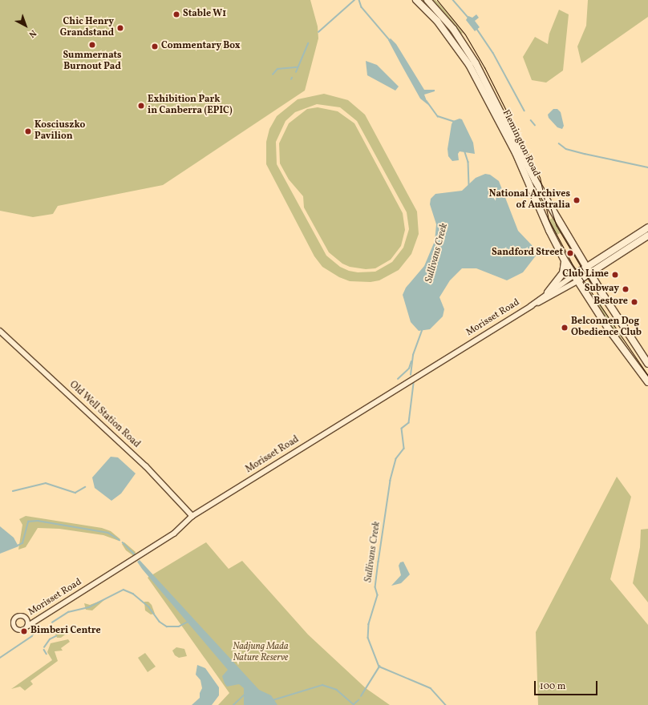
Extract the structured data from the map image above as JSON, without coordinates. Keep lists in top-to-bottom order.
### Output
{
  "streets": {
    "main road": ["Flemington Road"],
    "street": ["Morisset Road", "Old Well Station Road"]
  },
  "crossings": [
    ["Flemington Road", "Morisset Road"],
    ["Morisset Road", "Old Well Station Road"]
  ],
  "water": ["Sullivans Creek"],
  "parks": ["Nadjung Mada Nature Reserve"],
  "places": [
    "Stable W1",
    "Chic Henry Grandstand",
    "Summernats Burnout Pad",
    "Commentary Box",
    "Exhibition Park in Canberra (EPIC)",
    "Kosciuszko Pavilion",
    "National Archives of Australia",
    "Sandford Street",
    "Club Lime",
    "Subway",
    "Bestore",
    "Belconnen Dog Obedience Club",
    "Bimberi Centre"
  ],
  "scale_bar": "100 m",
  "north": "bottom right"
}
